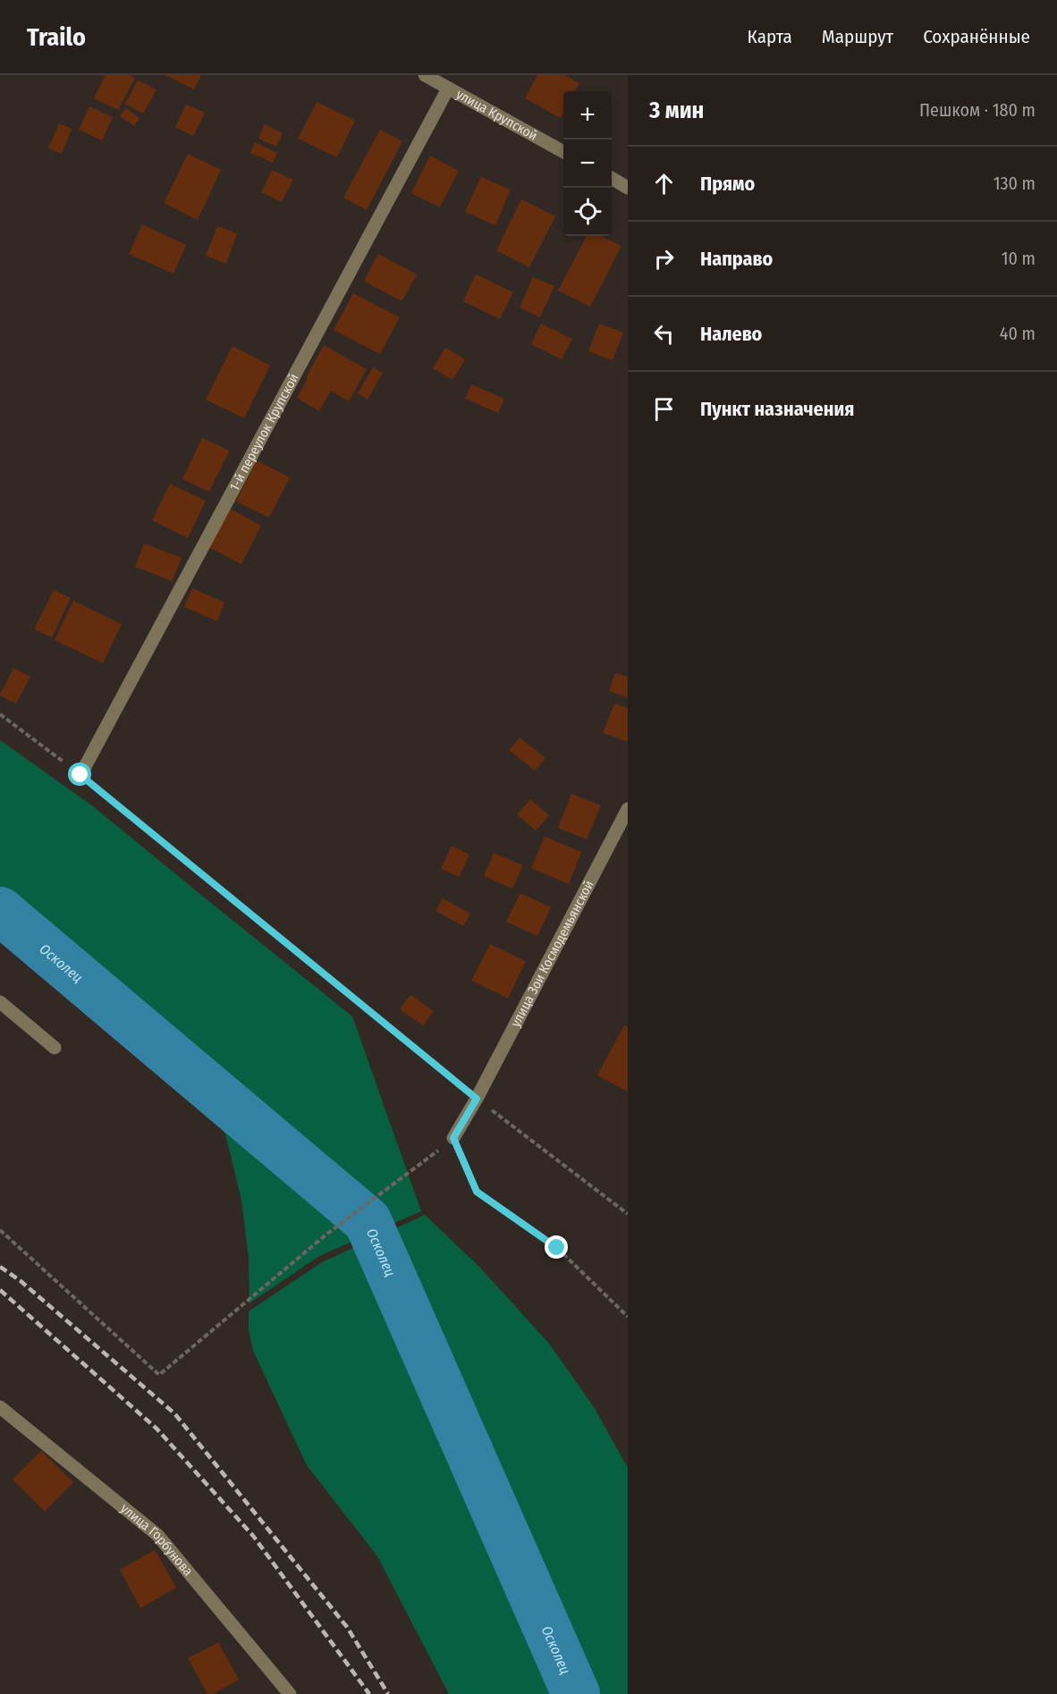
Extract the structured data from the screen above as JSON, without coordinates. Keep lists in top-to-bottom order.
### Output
{
  "streets": {
    "street": [
      "улица Крупской",
      "1-й переулок Крупской",
      "улица Зои Космодемьянской",
      "улица Горбунова"
    ]
  },
  "crossings": [
    ["улица Крупской", "1-й переулок Крупской"]
  ],
  "water": ["Осколец"],
  "page": {
    "header": "Trailo",
    "nav": ["Карта", "Маршрут", "Сохранённые"],
    "heading": ["3 мин", "Пешком · 180 m"],
    "map_buttons": ["+", "−"],
    "list": [
      ["Прямо", "130 m"],
      ["Направо", "10 m"],
      ["Налево", "40 m"],
      "Пункт назначения"
    ]
  }
}
